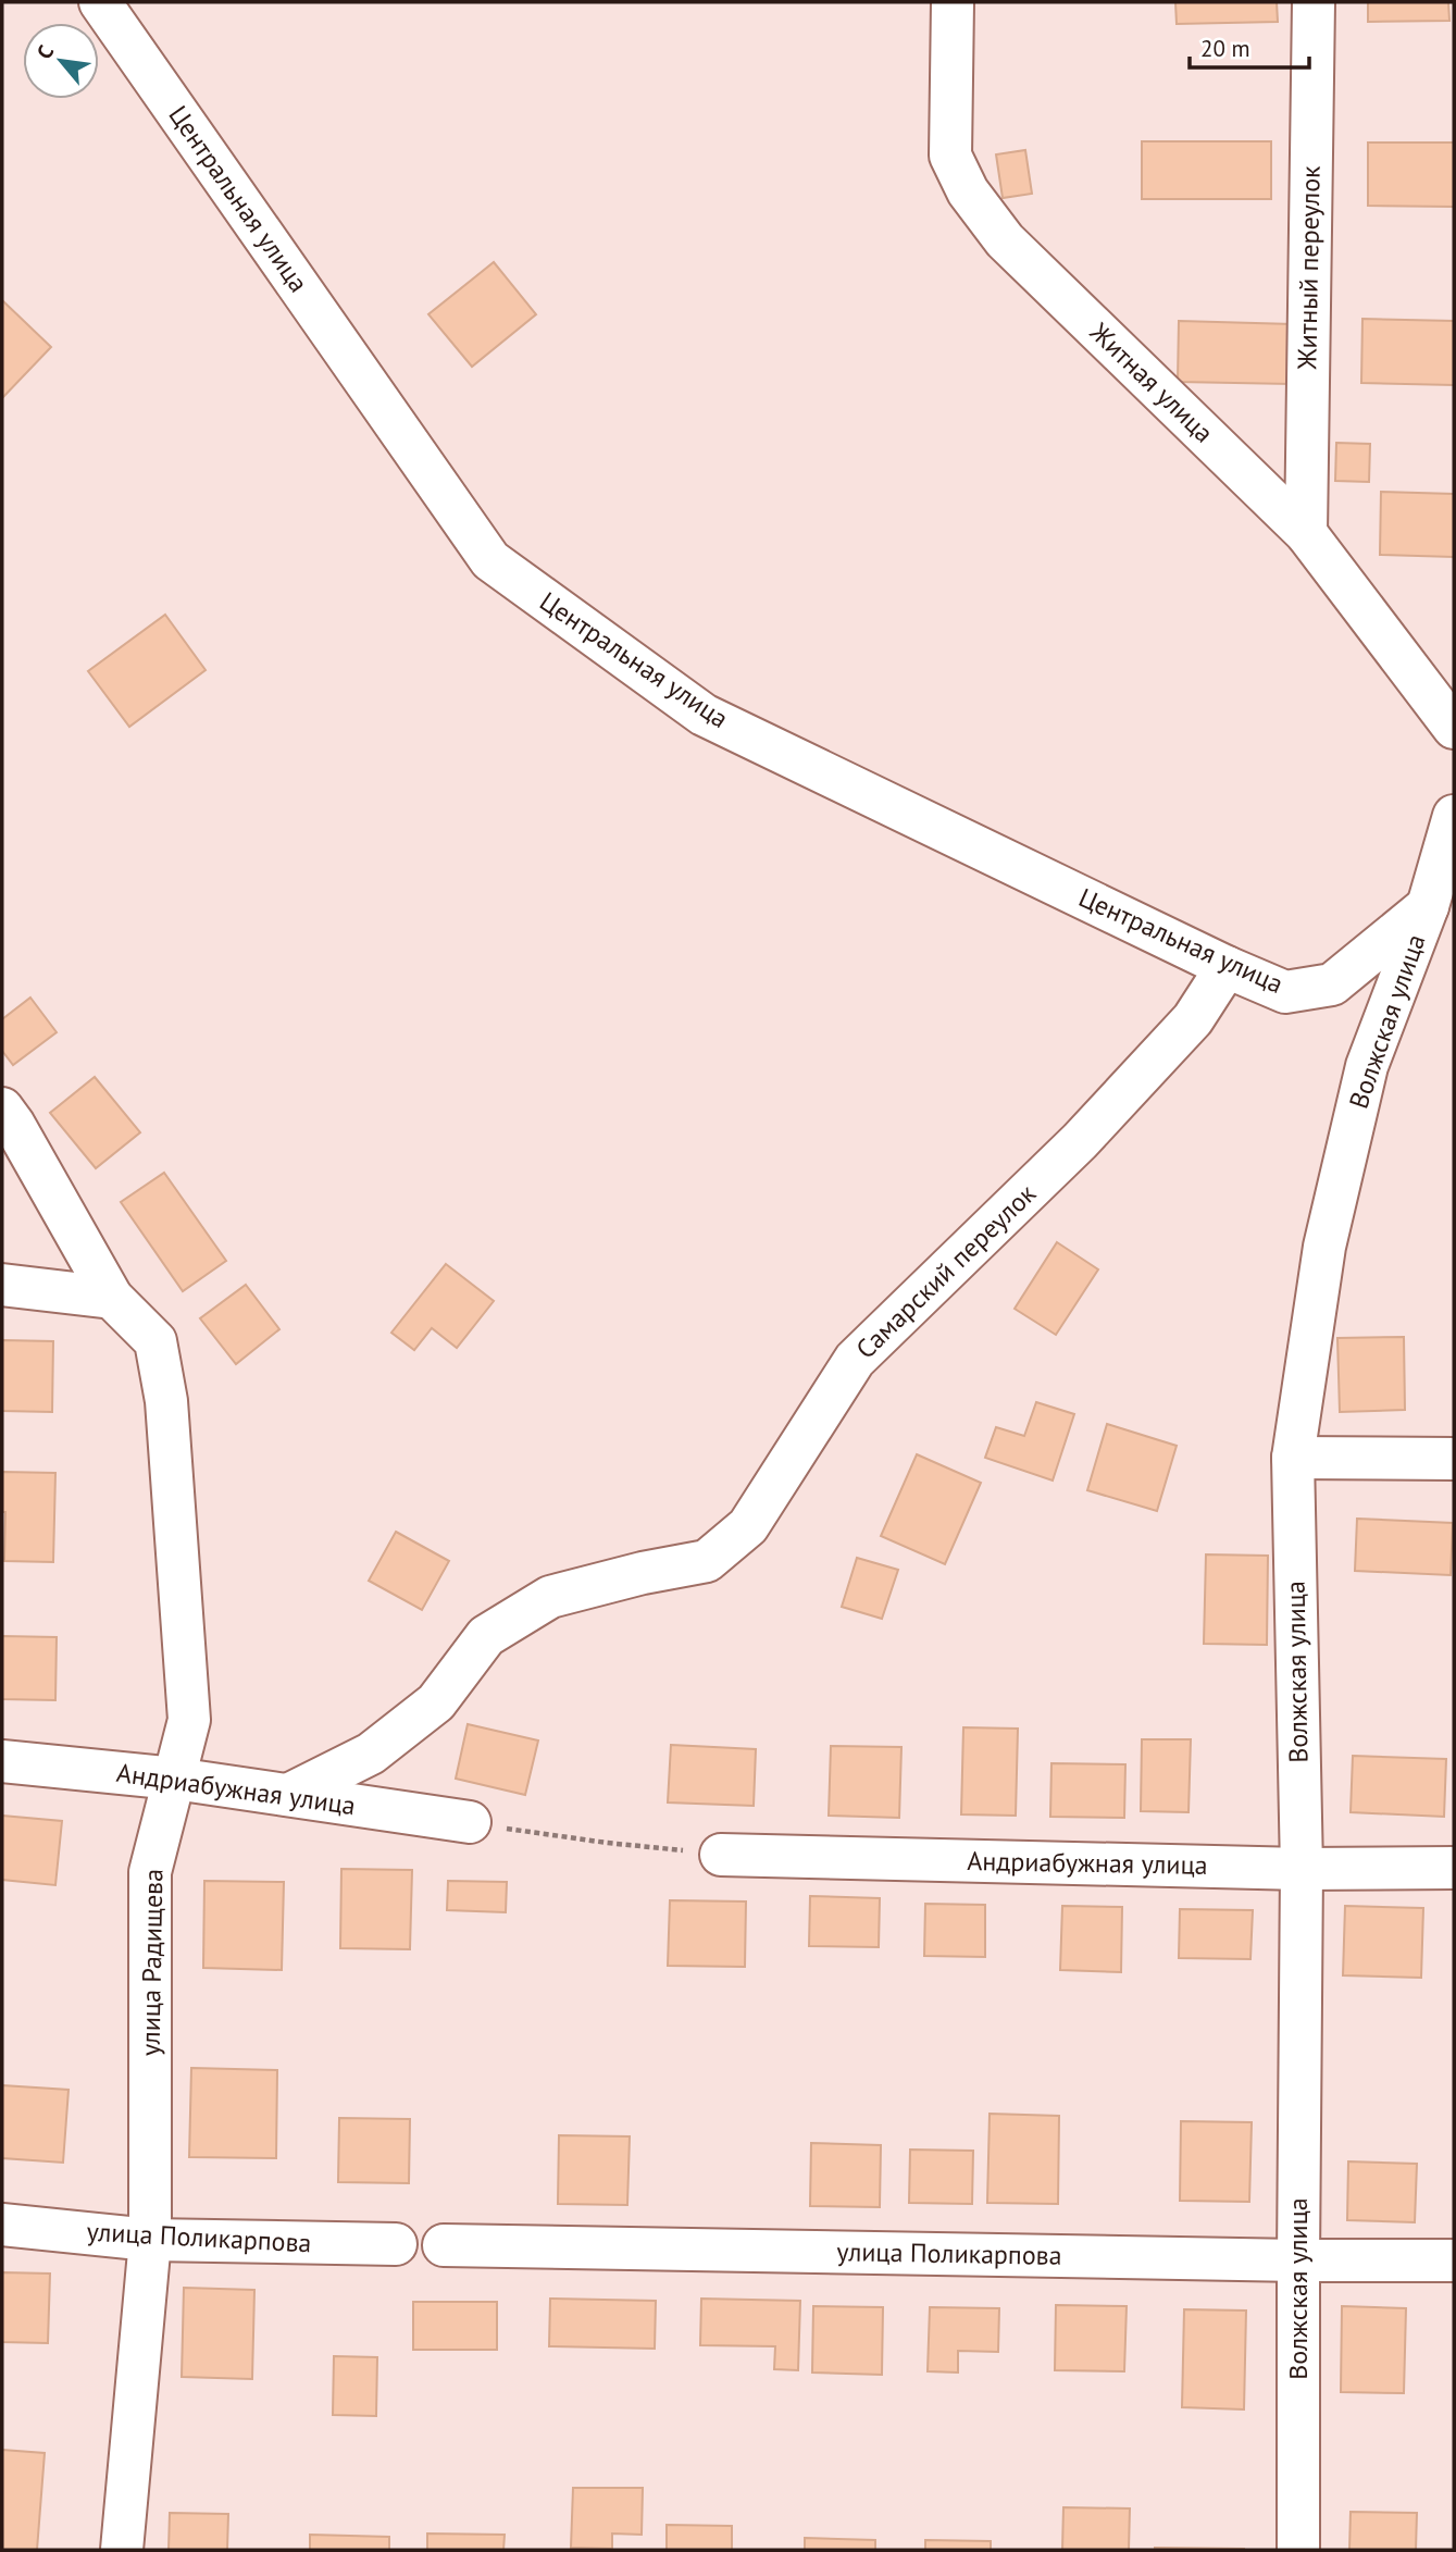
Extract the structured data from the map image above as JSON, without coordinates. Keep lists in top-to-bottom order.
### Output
{
  "streets": {
    "street": [
      "Центральная улица",
      "Житный переулок",
      "Житная улица",
      "Волжская улица",
      "Самарский переулок",
      "Андриабужная улица",
      "улица Радищева",
      "улица Поликарпова"
    ]
  },
  "crossings": [
    ["Центральная улица", "Волжская улица"],
    ["Центральная улица", "Самарский переулок"],
    ["Житный переулок", "Житная улица"],
    ["Волжская улица", "Андриабужная улица"],
    ["Волжская улица", "улица Поликарпова"],
    ["Самарский переулок", "Андриабужная улица"],
    ["Андриабужная улица", "улица Радищева"],
    ["улица Радищева", "улица Поликарпова"]
  ],
  "scale_bar": "20 m",
  "north": "top left"
}
